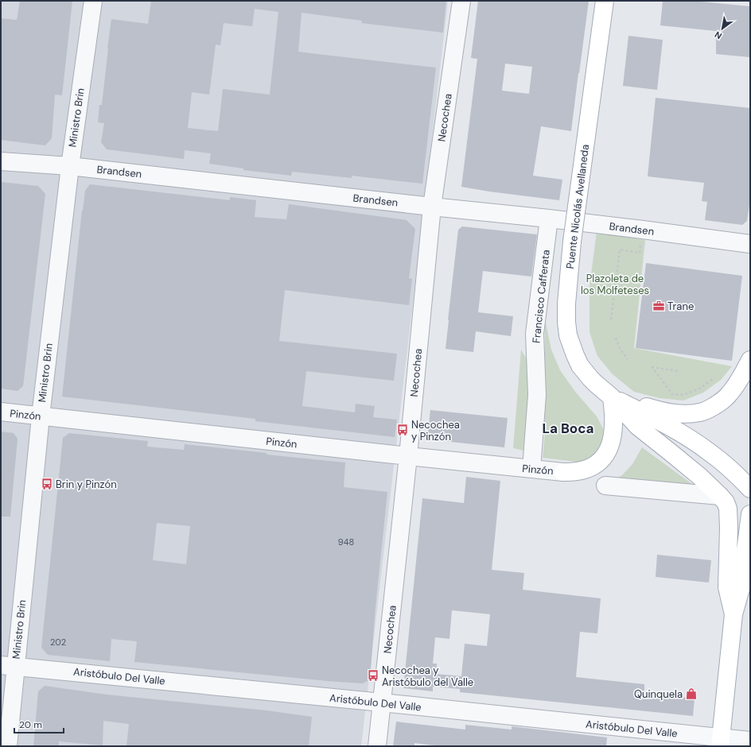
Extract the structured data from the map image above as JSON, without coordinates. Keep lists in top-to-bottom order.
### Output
{
  "streets": {
    "main road": ["Puente Nicolás Avellaneda"],
    "street": [
      "Ministro Brin",
      "Necochea",
      "Brandsen",
      "Francisco Cafferata",
      "Pinzón",
      "Aristóbulo Del Valle"
    ]
  },
  "crossings": [
    ["Ministro Brin", "Brandsen"],
    ["Ministro Brin", "Pinzón"],
    ["Ministro Brin", "Aristóbulo Del Valle"],
    ["Necochea", "Brandsen"],
    ["Necochea", "Pinzón"],
    ["Necochea", "Aristóbulo Del Valle"],
    ["Brandsen", "Francisco Cafferata"],
    ["Francisco Cafferata", "Pinzón"]
  ],
  "districts": ["La Boca"],
  "parks": ["Plazoleta de los Molfeteses"],
  "places": {
    "office": ["Trane"],
    "bus stop": ["Necochea y Pinzón", "Brin y Pinzón", "Necochea y Aristóbulo del Valle"],
    "shop": ["Quinquela"]
  },
  "house_numbers": ["948", "202"],
  "scale_bar": "20 m",
  "north": "bottom left"
}
